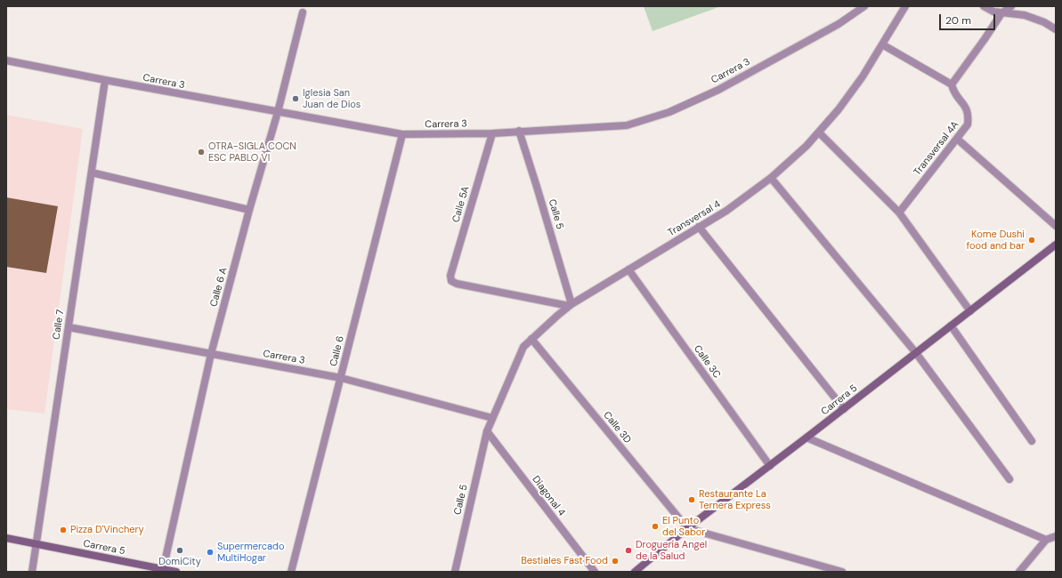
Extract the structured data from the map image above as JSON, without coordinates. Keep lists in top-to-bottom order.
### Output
{
  "streets": {
    "street": [
      "Carrera 3",
      "Transversal 4A",
      "Calle 5A",
      "Calle 5",
      "Transversal 4",
      "Calle 6 A",
      "Calle 7",
      "Calle 6",
      "Calle 3C",
      "Carrera 5",
      "Calle 3D",
      "Diagonal 4"
    ]
  },
  "crossings": [
    ["Carrera 3", "Calle 5A"],
    ["Carrera 3", "Calle 5"],
    ["Carrera 3", "Transversal 4"],
    ["Carrera 3", "Calle 6 A"],
    ["Carrera 3", "Calle 7"],
    ["Carrera 3", "Calle 6"],
    ["Calle 5A", "Calle 5"],
    ["Calle 5A", "Transversal 4"],
    ["Calle 5", "Transversal 4"],
    ["Calle 5", "Diagonal 4"],
    ["Transversal 4", "Calle 3C"],
    ["Transversal 4", "Calle 3D"],
    ["Transversal 4", "Diagonal 4"],
    ["Calle 6 A", "Carrera 5"],
    ["Calle 7", "Carrera 5"],
    ["Calle 3C", "Carrera 5"],
    ["Carrera 5", "Calle 3D"]
  ],
  "places": [
    "Iglesia San Juan de Dios",
    "OTRA-SIGLA COCN ESC PABLO VI",
    "Kome Dushi food and bar",
    "Restaurante La Ternera Express",
    "El Punto del Sabor",
    "Pizza D'Vinchery",
    "DomiCity",
    "Droguería Angel de la Salud",
    "Supermercado MultiHogar",
    "Bestiales Fast Food"
  ],
  "scale_bar": "20 m"
}
